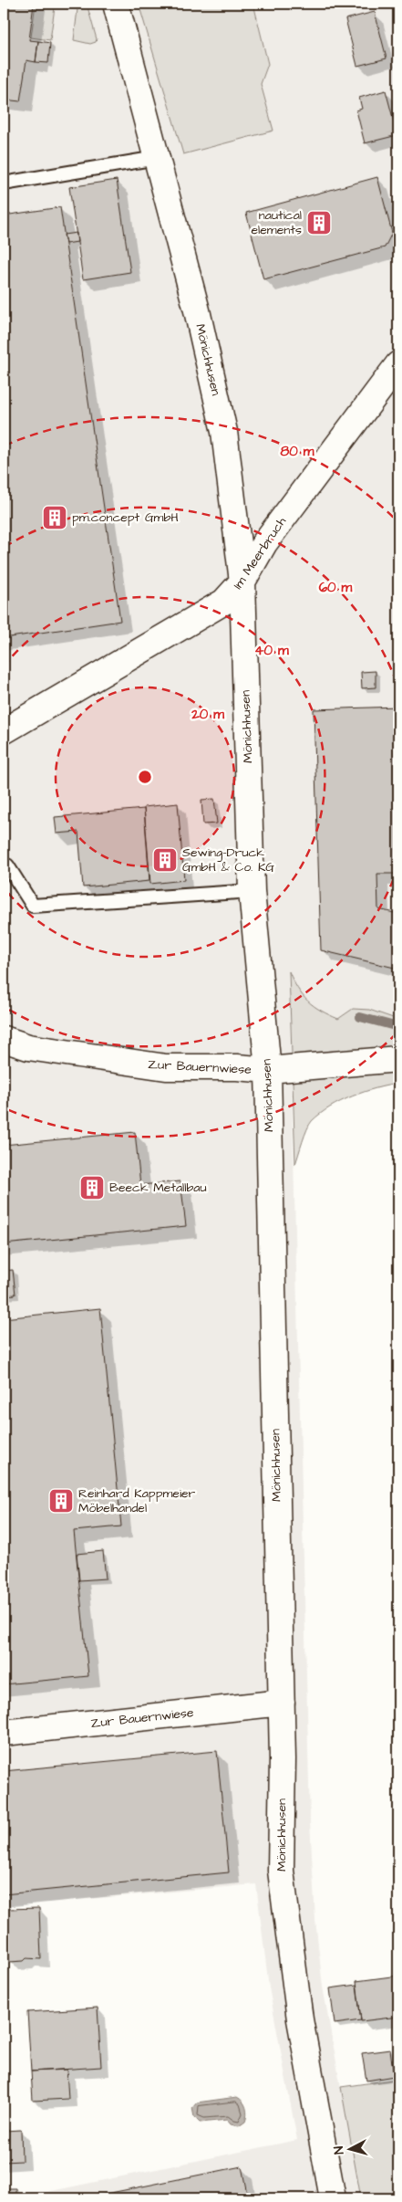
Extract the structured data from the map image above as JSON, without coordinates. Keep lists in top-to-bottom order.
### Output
{
  "streets": {
    "street": ["Mönichhusen", "Im Meerbruch", "Zur Bauernwiese"]
  },
  "crossings": [
    ["Mönichhusen", "Im Meerbruch"],
    ["Mönichhusen", "Zur Bauernwiese"]
  ],
  "places": {
    "building": [
      "nautical elements",
      "pm.concept GmbH",
      "Sewing-Druck GmbH & Co. KG",
      "Beeck Metallbau",
      "Reinhard Kappmeier Möbelhandel"
    ]
  },
  "north": "left",
  "rings": [
    "80 m",
    "60 m",
    "40 m",
    "20 m"
  ]
}
